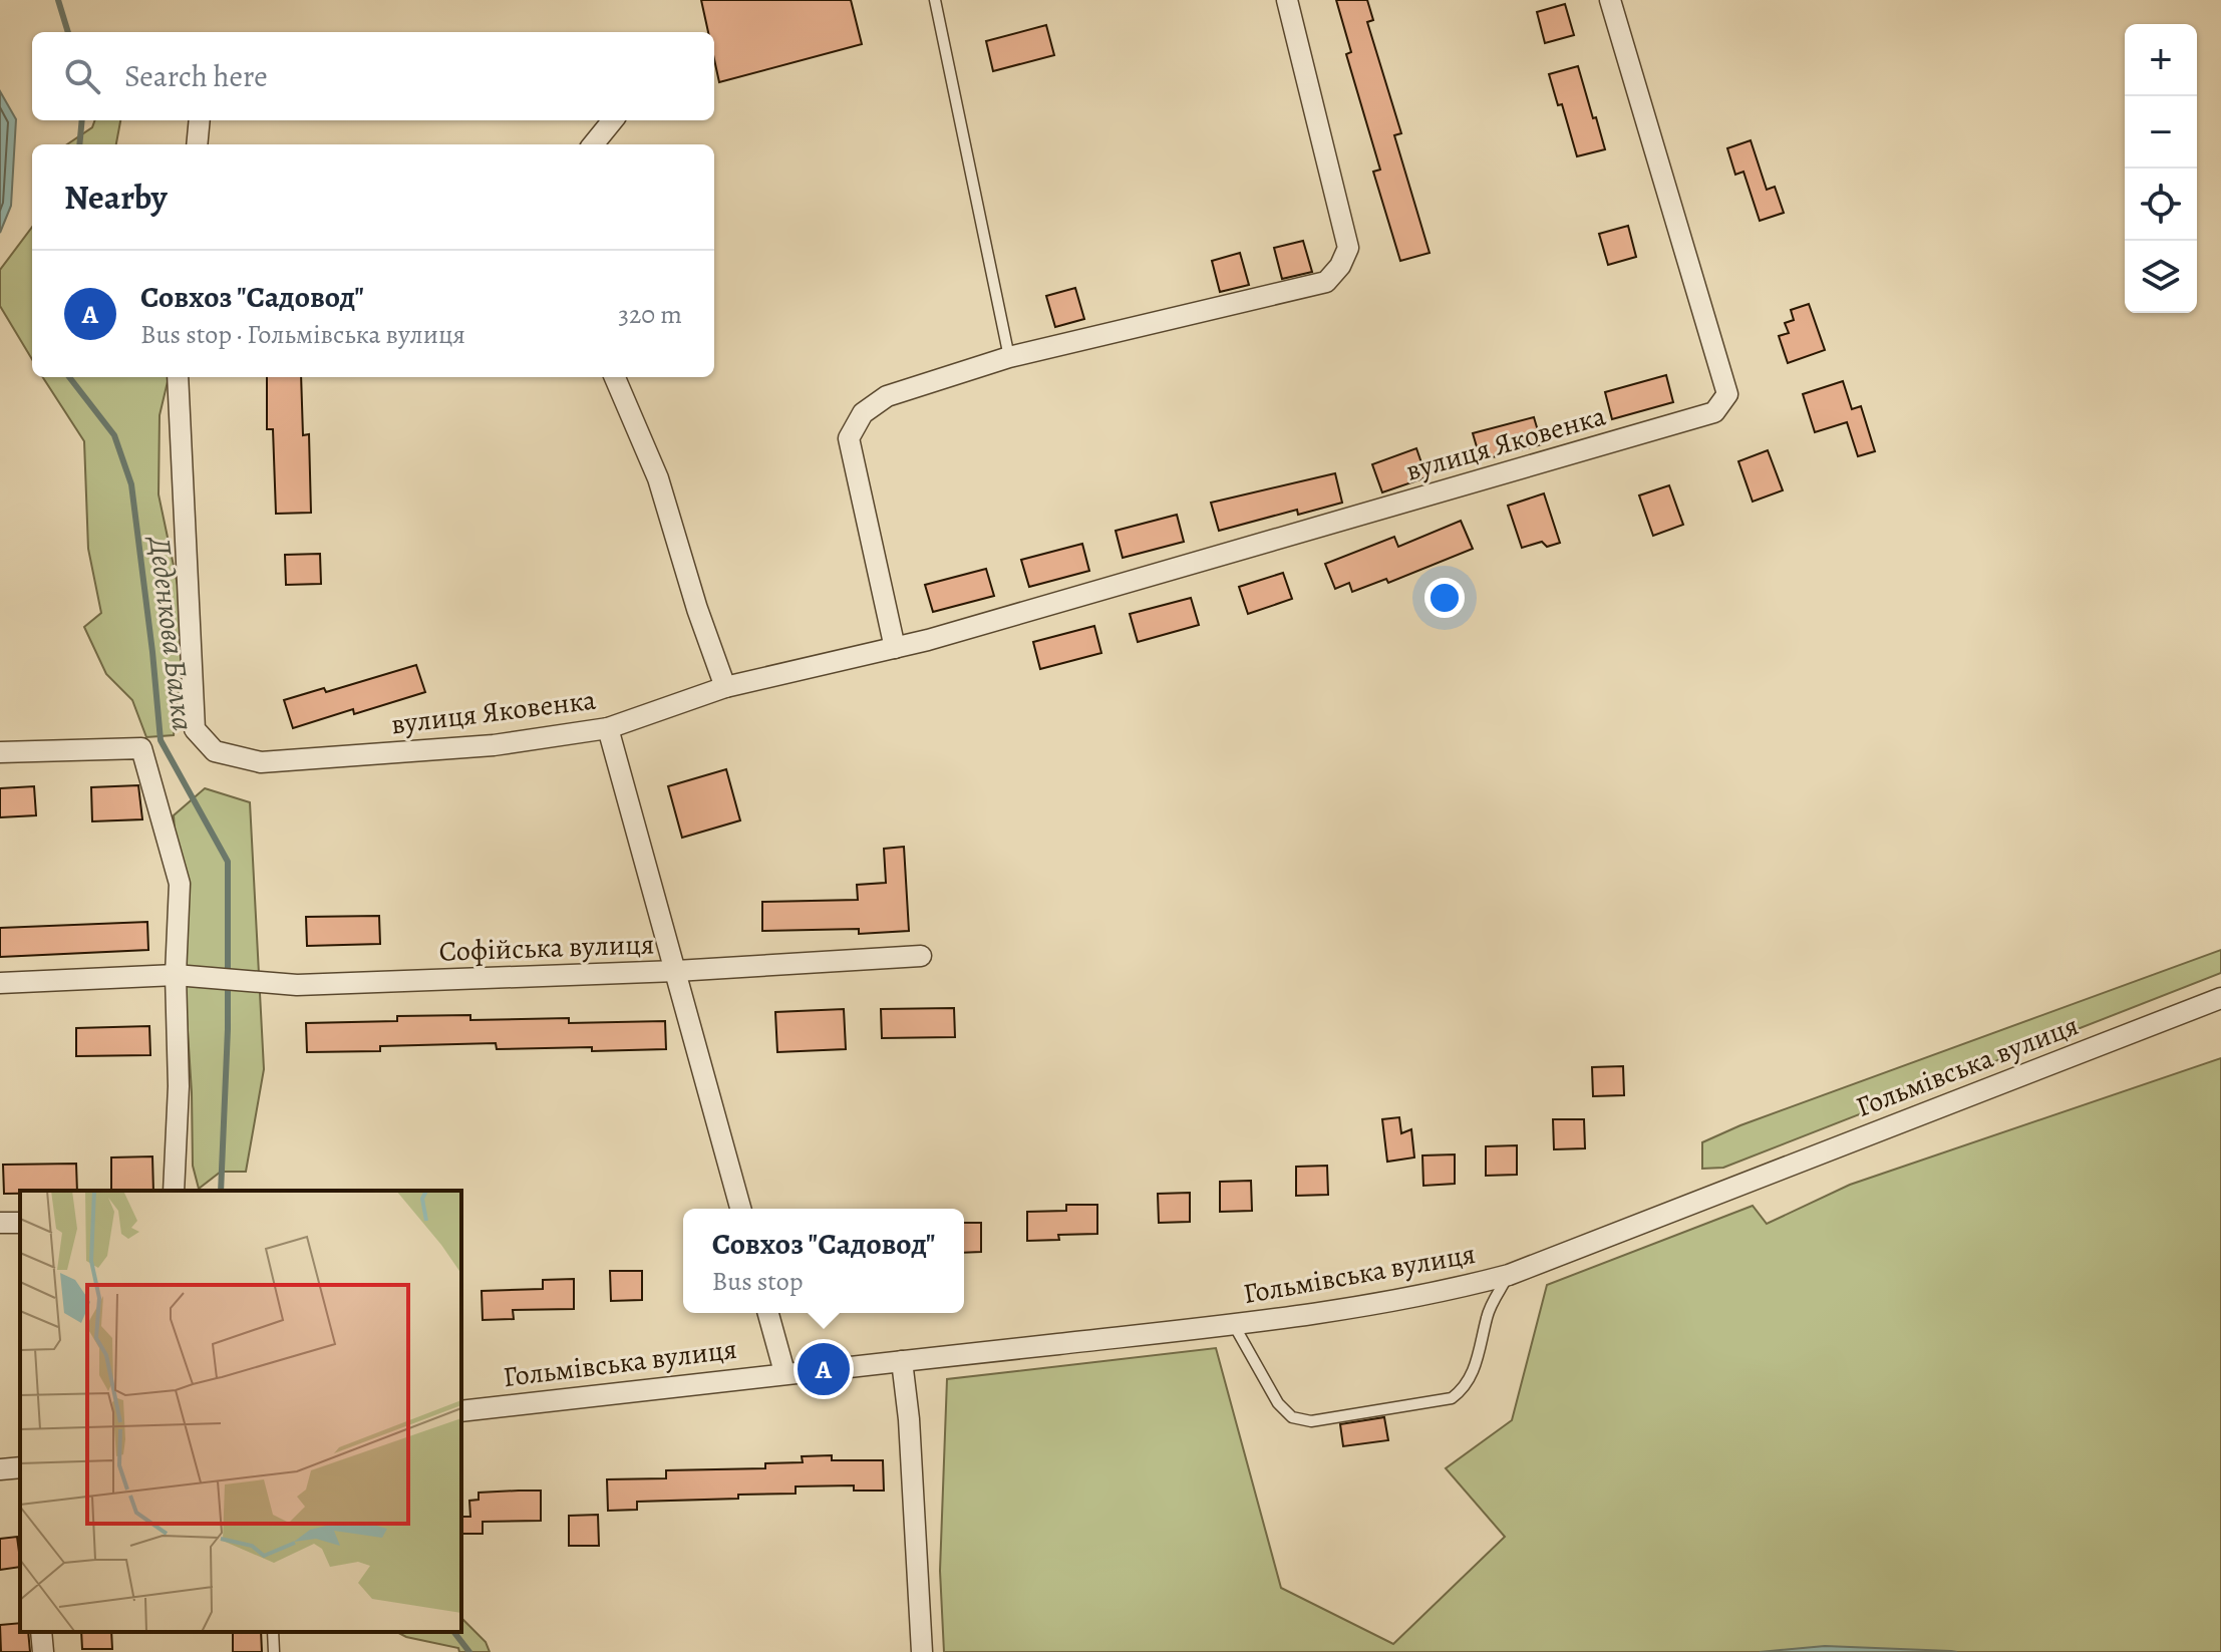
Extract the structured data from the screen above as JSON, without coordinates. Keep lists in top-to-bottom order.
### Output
{
  "streets": {
    "street": ["вулиця Яковенка", "Софійська вулиця", "Гольмівська вулиця"]
  },
  "water": ["Деденкова Балка"],
  "page": {
    "map_buttons": ["+", "−"],
    "search": "Search here",
    "heading": "Nearby",
    "list": [
      {
        "mark": "A",
        "name": "Совхоз \"Садовод\"",
        "note": "Bus stop · Гольмівська вулиця",
        "value": "320 m"
      }
    ],
    "popup": ["Совхоз \"Садовод\"", "Bus stop"],
    "pins": "A"
  }
}
